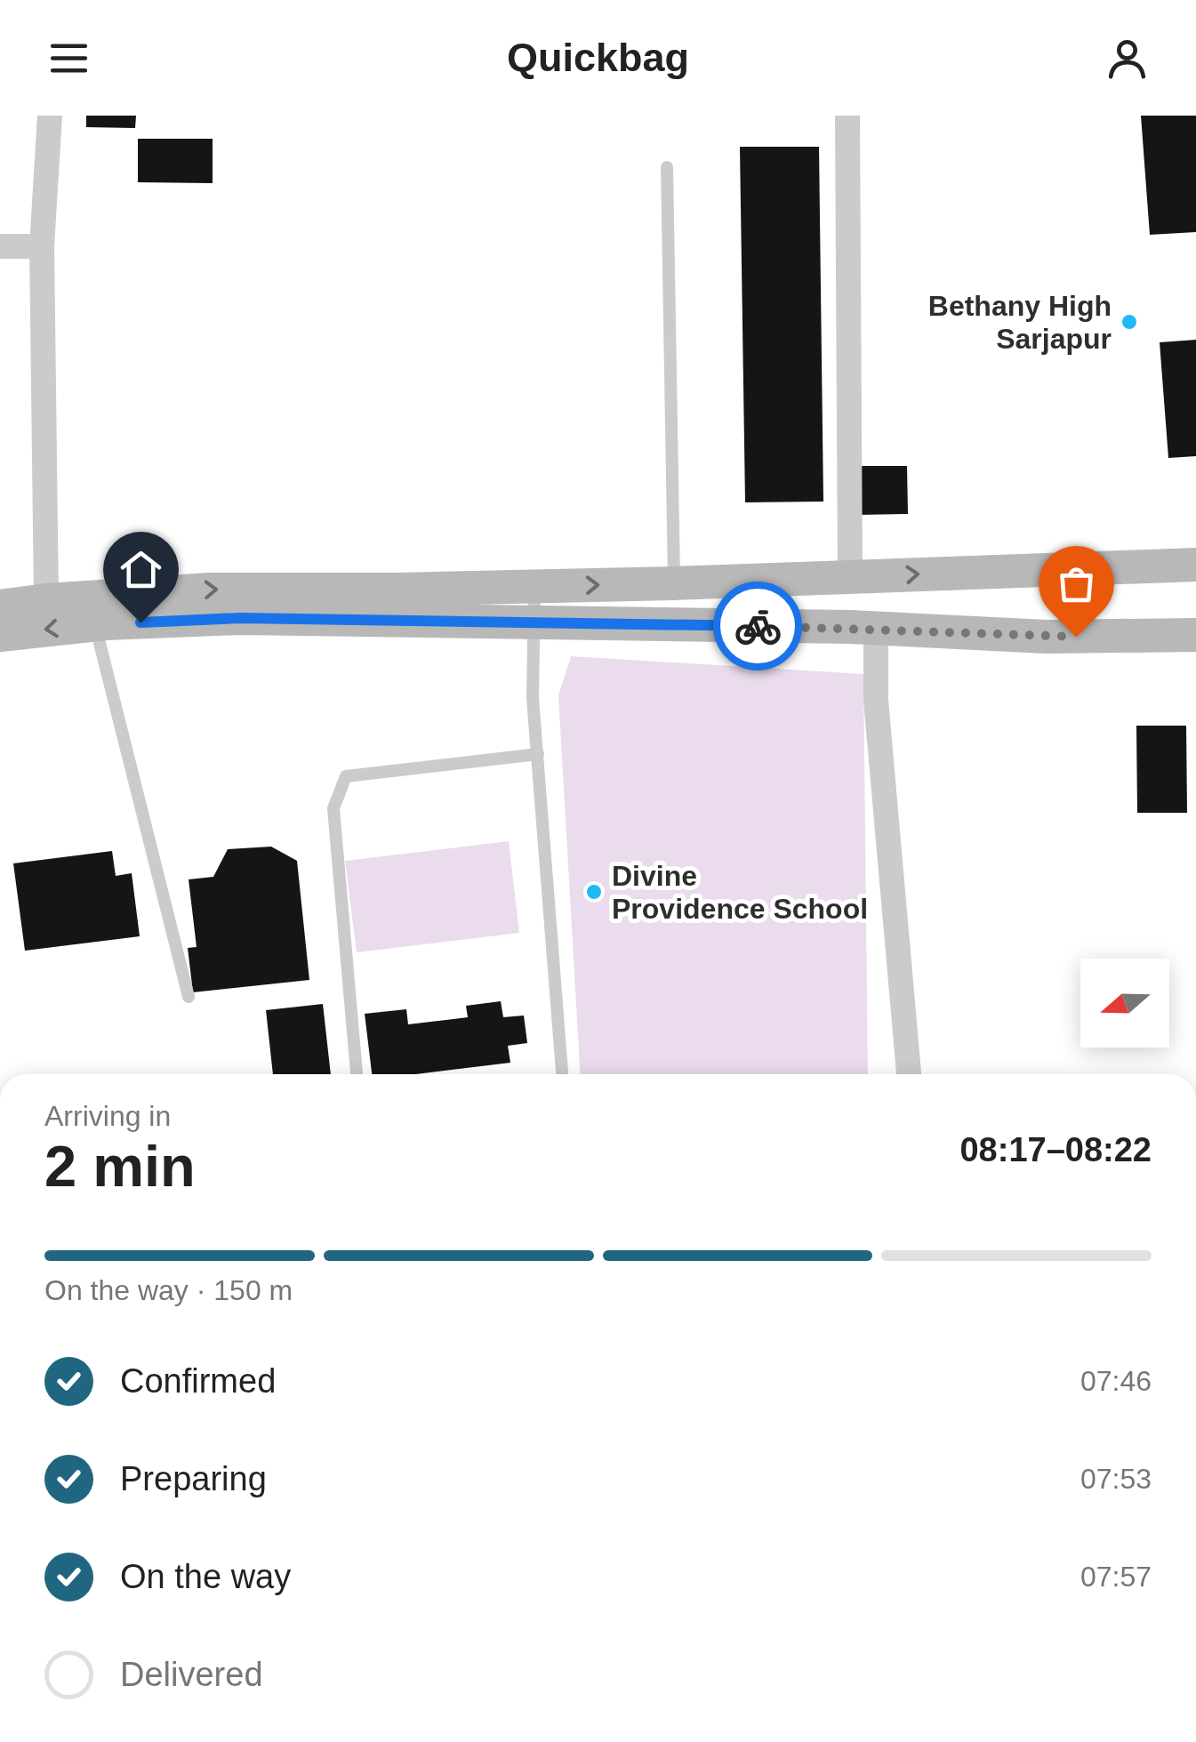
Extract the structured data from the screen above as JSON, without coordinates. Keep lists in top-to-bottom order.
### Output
{
  "places": ["Bethany High Sarjapur", "Divine Providence School"],
  "north": "left",
  "page": {
    "header": "Quickbag",
    "heading": ["2 min", "Arriving in", "08:17–08:22"],
    "bar": "On the way · 150 m",
    "list": [
      ["Confirmed", "07:46"],
      ["Preparing", "07:53"],
      ["On the way", "07:57"],
      "Delivered"
    ]
  }
}
